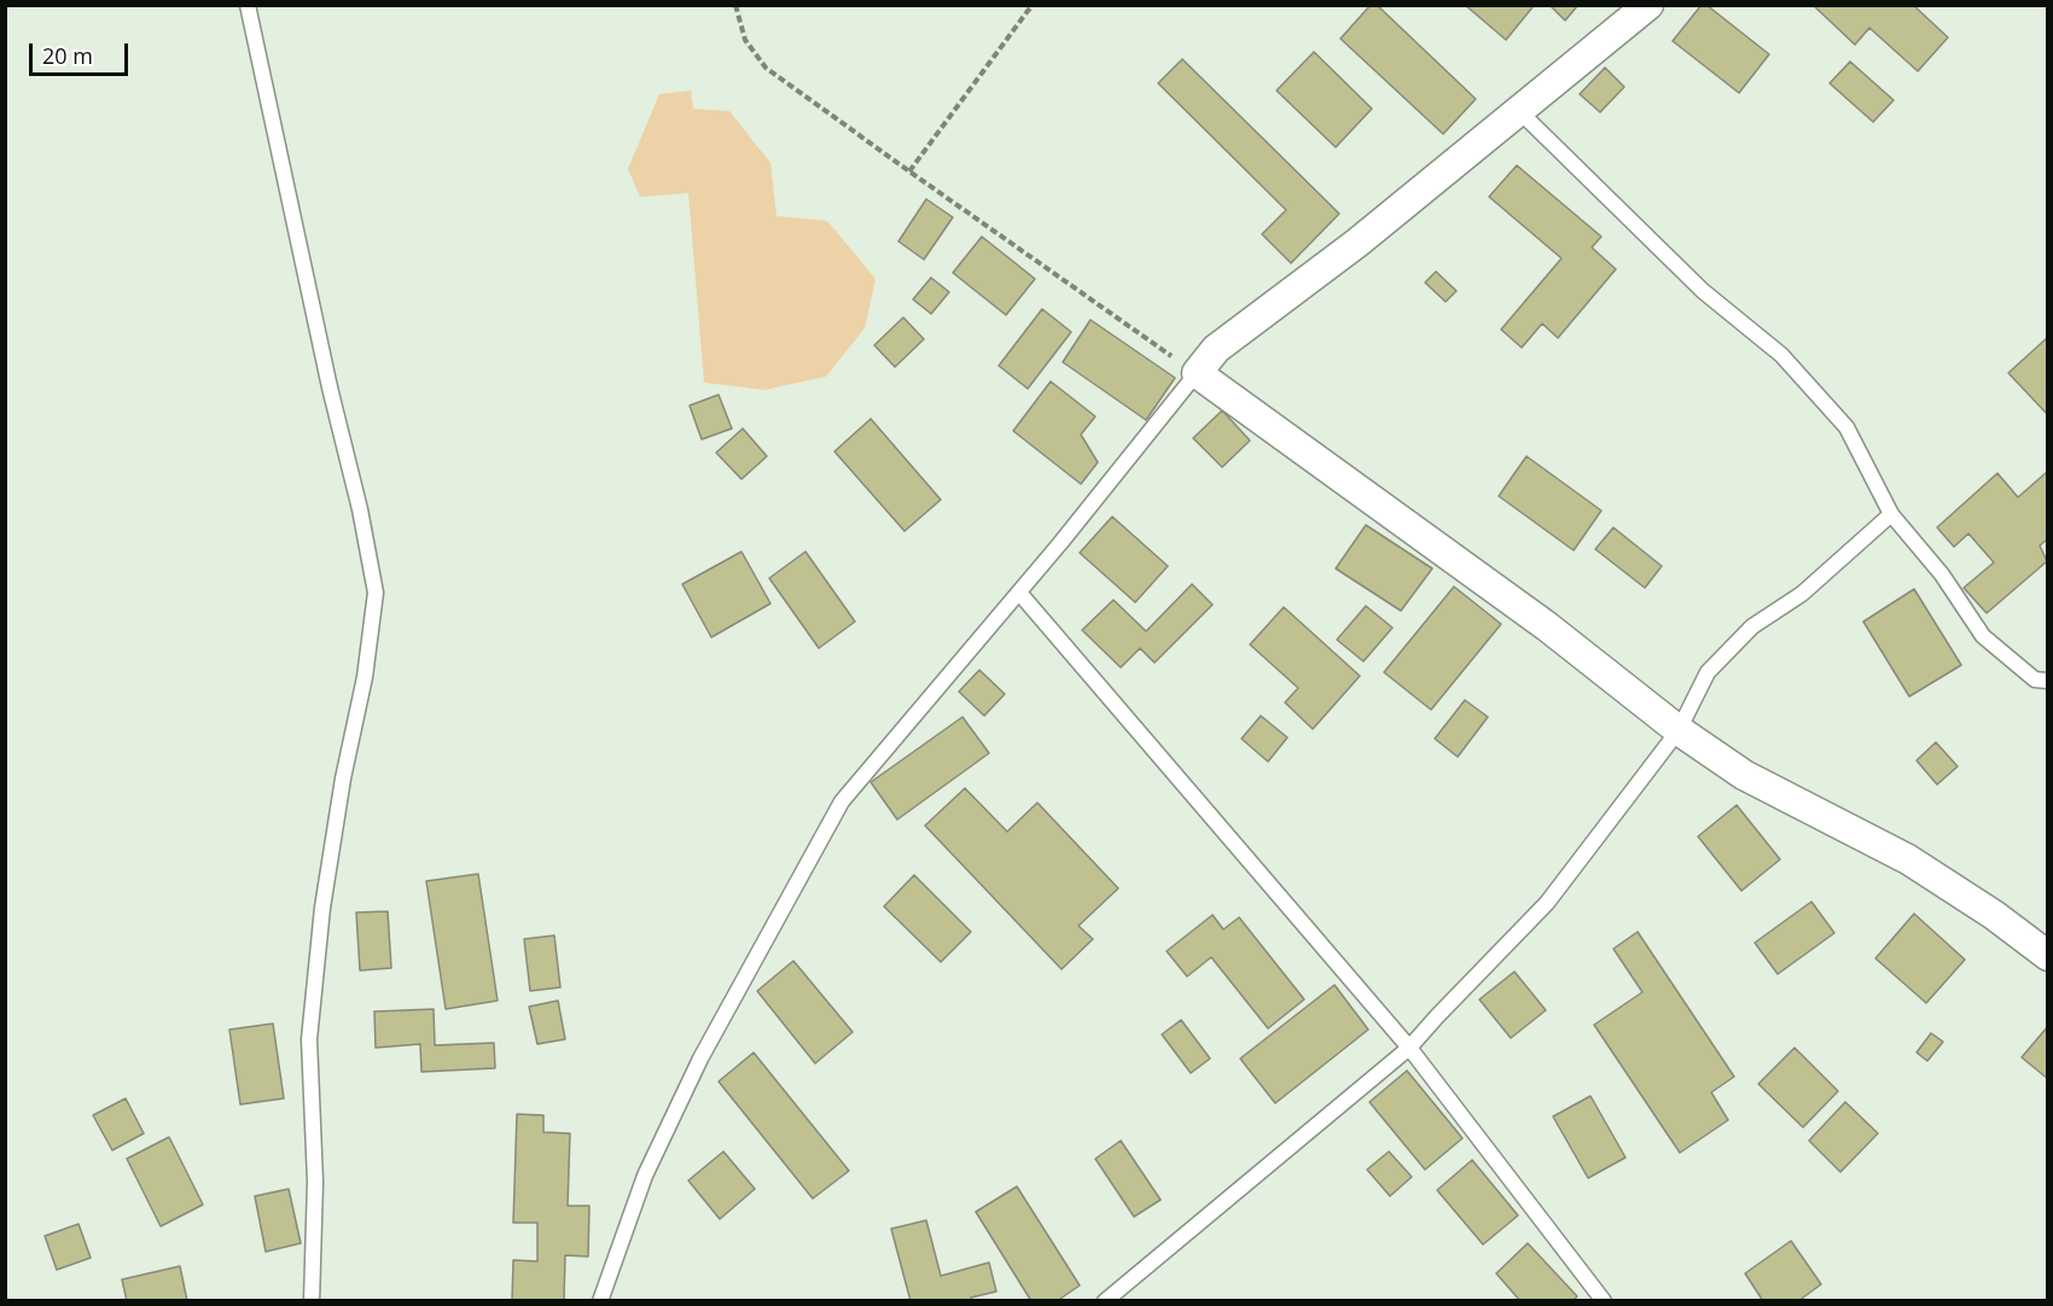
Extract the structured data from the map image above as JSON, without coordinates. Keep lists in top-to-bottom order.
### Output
{
  "scale_bar": "20 m"
}
